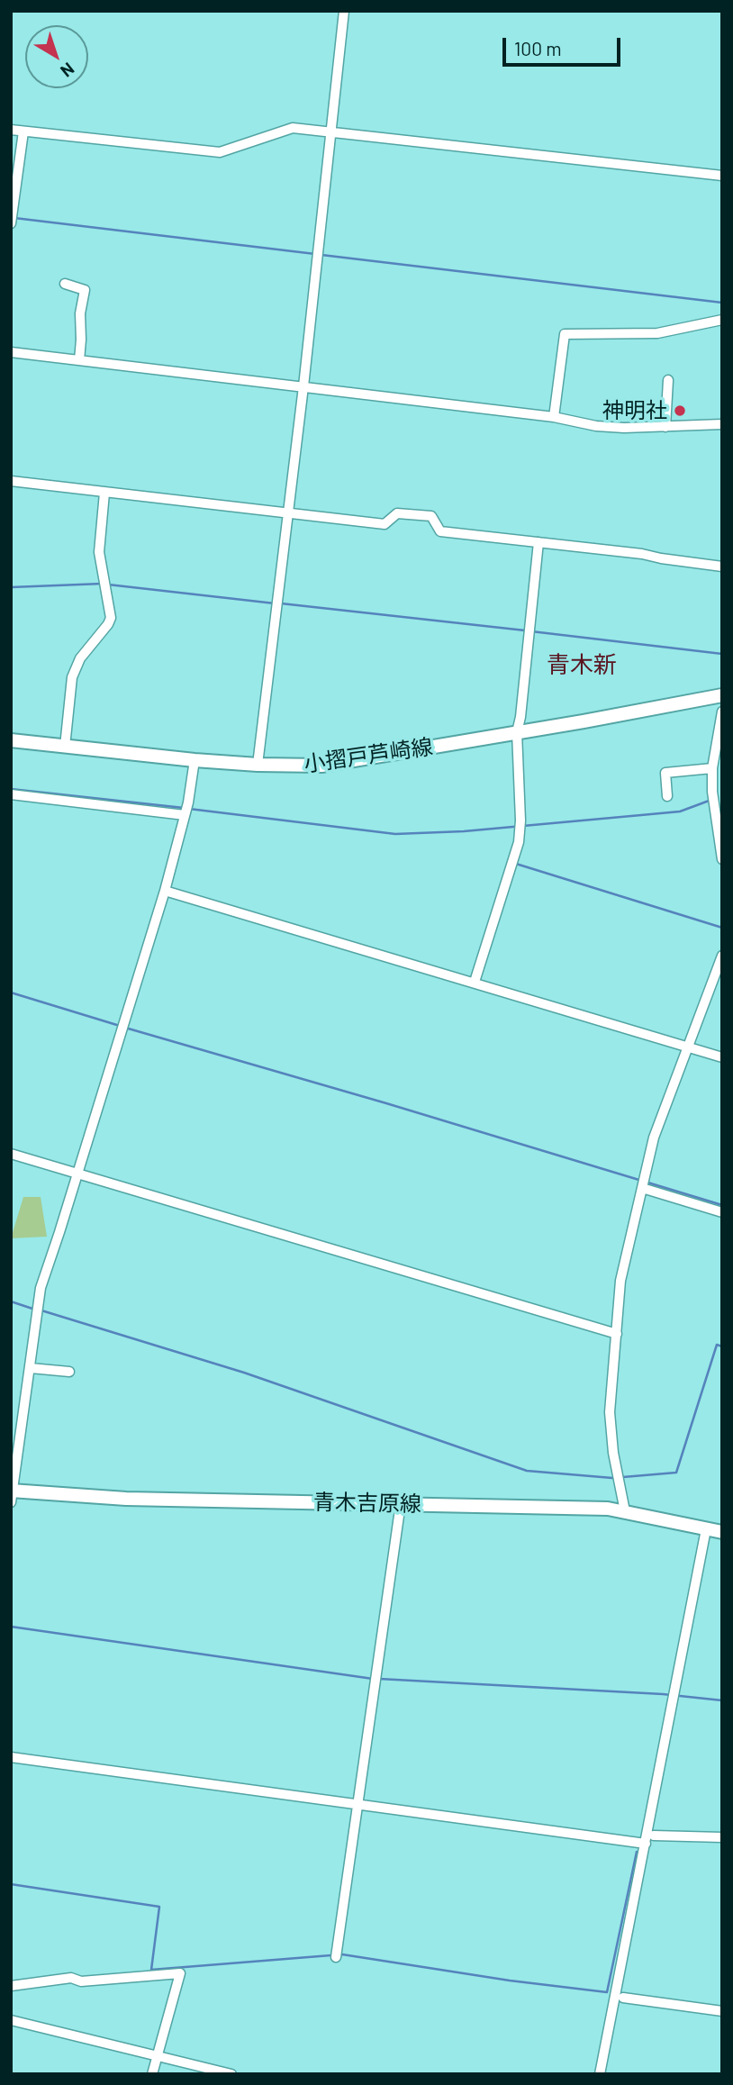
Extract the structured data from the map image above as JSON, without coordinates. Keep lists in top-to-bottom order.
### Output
{
  "streets": {
    "main road": ["小摺戸芦崎線", "青木吉原線"]
  },
  "districts": ["青木新"],
  "places": ["神明社"],
  "scale_bar": "100 m",
  "north": "bottom right"
}
